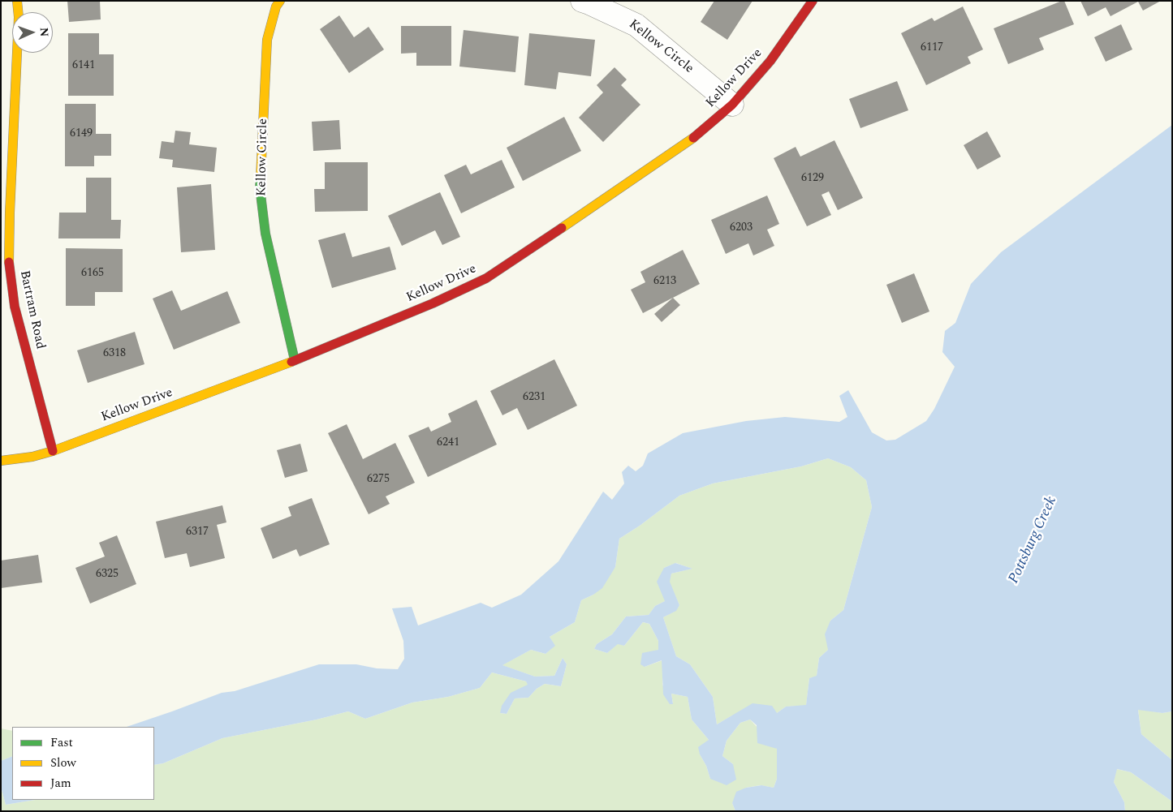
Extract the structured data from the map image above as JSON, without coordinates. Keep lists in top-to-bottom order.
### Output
{
  "streets": {
    "street": ["Kellow Circle", "Kellow Drive", "Bartram Road"]
  },
  "crossings": [
    ["Kellow Circle", "Kellow Drive"],
    ["Kellow Drive", "Bartram Road"]
  ],
  "water": ["Pottsburg Creek"],
  "house_numbers": [
    "6117",
    "6141",
    "6149",
    "6129",
    "6203",
    "6165",
    "6213",
    "6318",
    "6231",
    "6241",
    "6275",
    "6317",
    "6325"
  ],
  "legend": ["Fast", "Slow", "Jam"],
  "north": "right"
}
